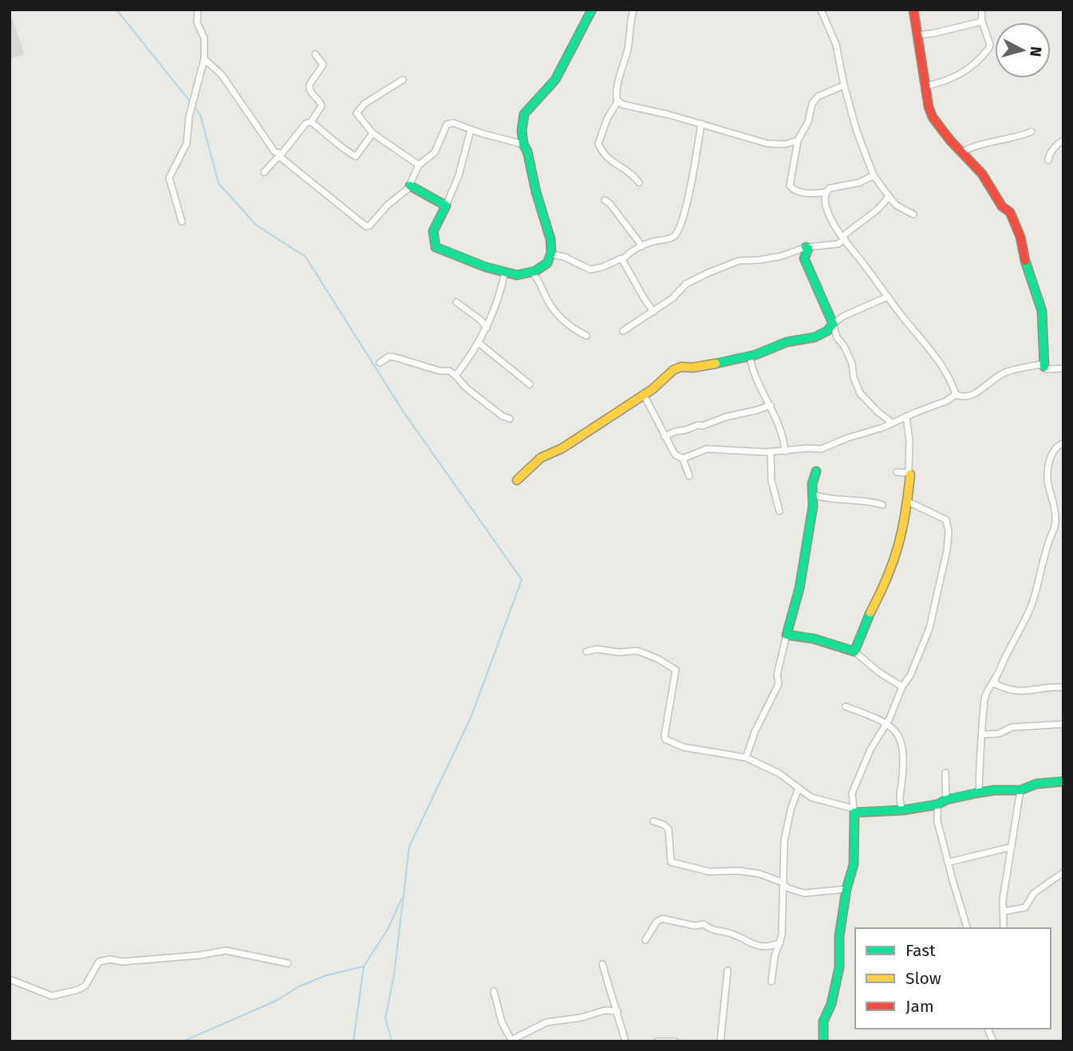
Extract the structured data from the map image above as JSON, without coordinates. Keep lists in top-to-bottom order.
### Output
{
  "legend": ["Fast", "Slow", "Jam"],
  "north": "right"
}
